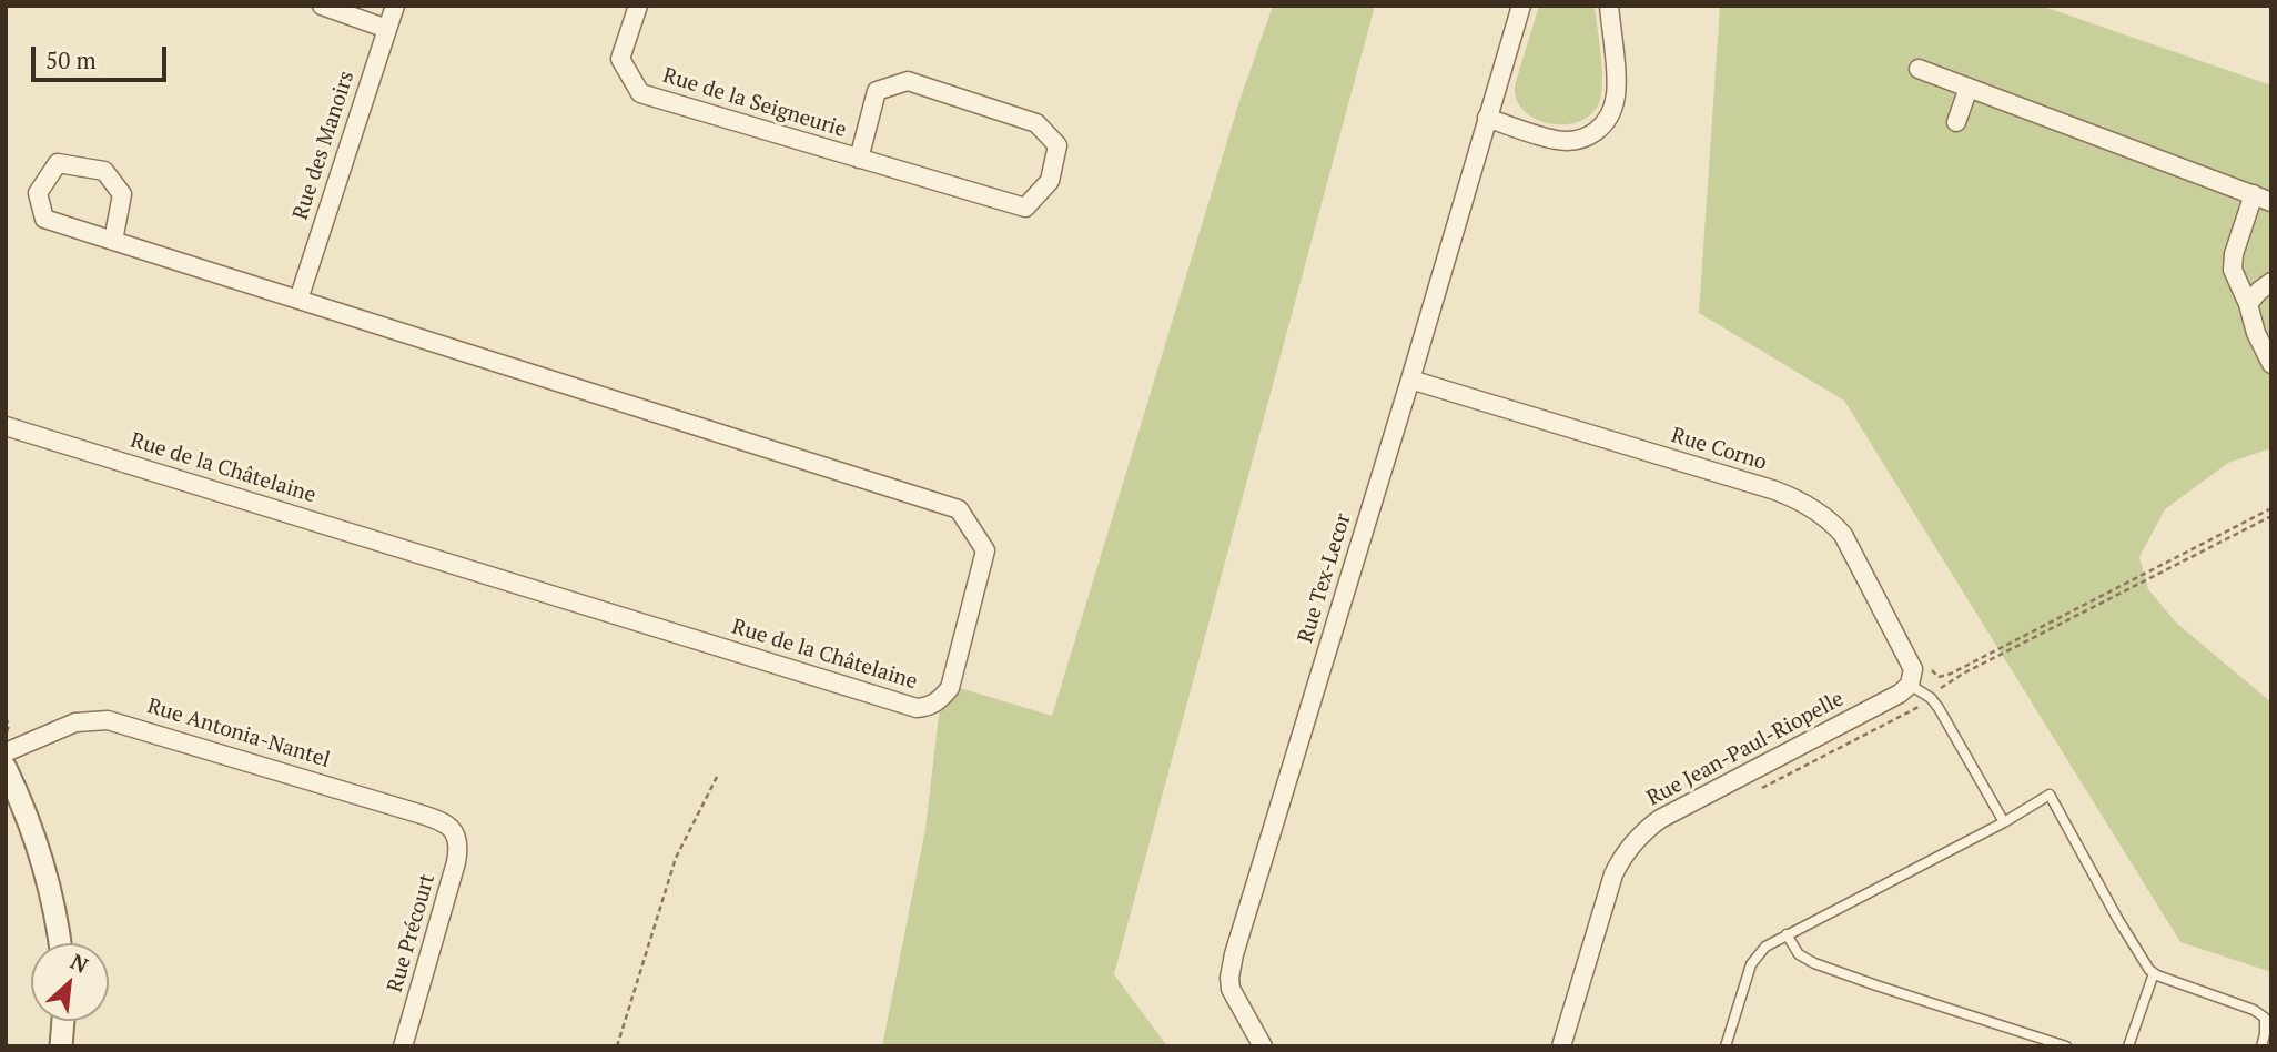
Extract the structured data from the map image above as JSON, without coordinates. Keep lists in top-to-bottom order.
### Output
{
  "streets": {
    "street": [
      "Rue de la Seigneurie",
      "Rue des Manoirs",
      "Rue Corno",
      "Rue de la Châtelaine",
      "Rue Tex-Lecor",
      "Rue Antonia-Nantel",
      "Rue Jean-Paul-Riopelle",
      "Rue Précourt"
    ]
  },
  "crossings": [
    ["Rue des Manoirs", "Rue de la Châtelaine"],
    ["Rue Corno", "Rue Tex-Lecor"],
    ["Rue Corno", "Rue Jean-Paul-Riopelle"],
    ["Rue Antonia-Nantel", "Rue Précourt"]
  ],
  "scale_bar": "50 m",
  "north": "top right"
}
